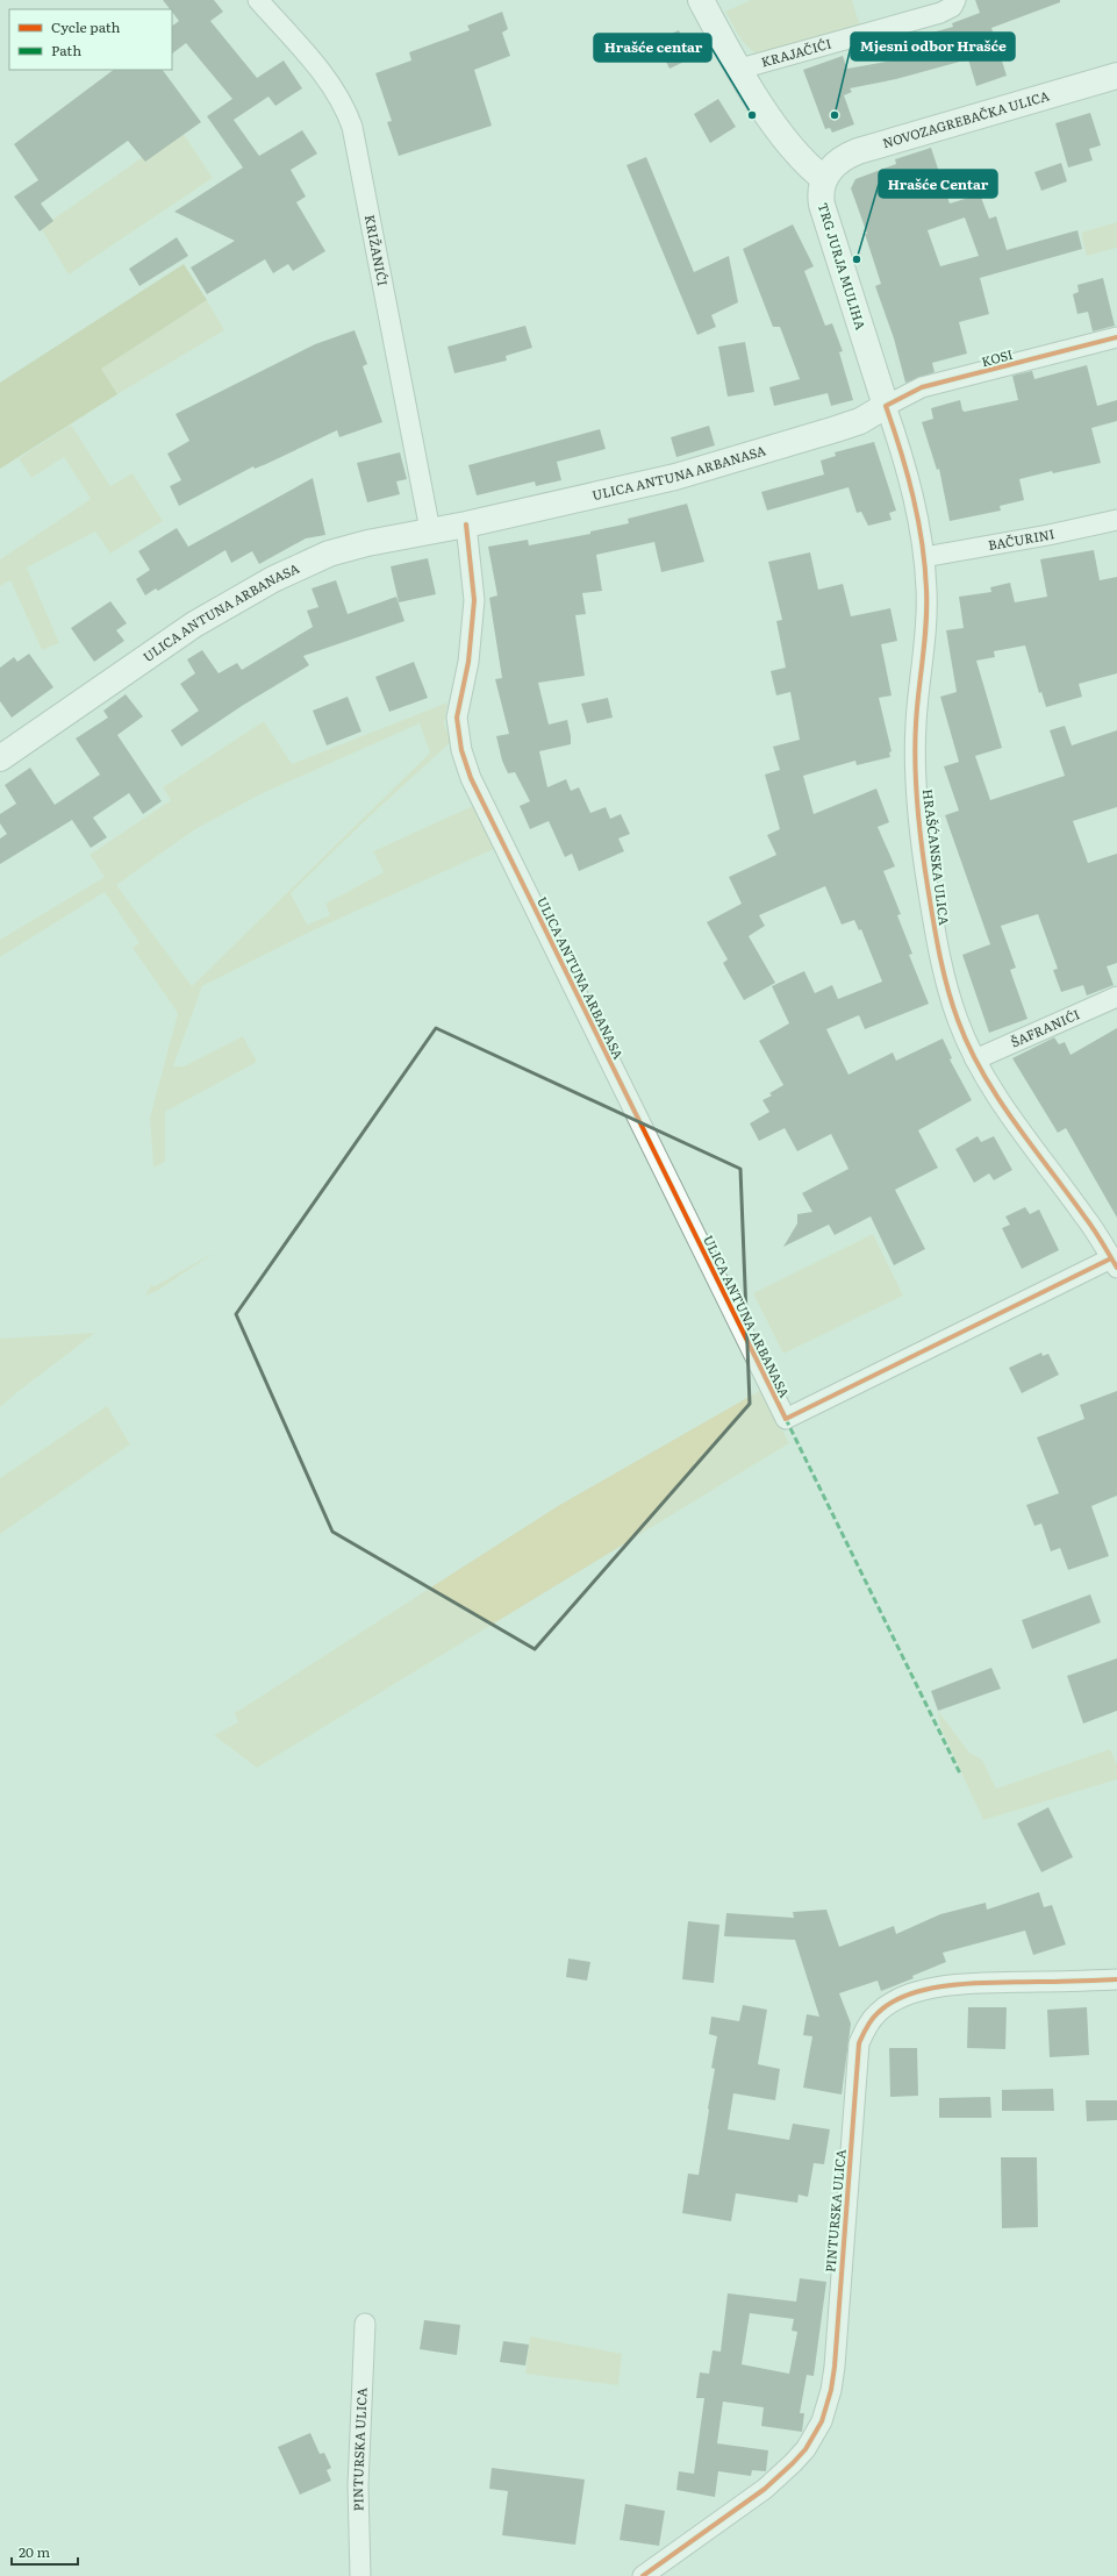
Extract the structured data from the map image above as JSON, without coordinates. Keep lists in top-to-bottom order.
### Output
{
  "streets": {
    "main road": ["NOVOZAGREBAČKA ULICA", "TRG JURJA MULIHA", "ULICA ANTUNA ARBANASA"],
    "street": [
      "KRAJAČIĆI",
      "KRIŽANIĆI",
      "KOSI",
      "BAČURINI",
      "HRAŠĆANSKA ULICA",
      "ŠAFRANIĆI",
      "PINTURSKA ULICA"
    ]
  },
  "crossings": [
    ["NOVOZAGREBAČKA ULICA", "TRG JURJA MULIHA"],
    ["KRIŽANIĆI", "ULICA ANTUNA ARBANASA"],
    ["TRG JURJA MULIHA", "KOSI"],
    ["TRG JURJA MULIHA", "ULICA ANTUNA ARBANASA"],
    ["TRG JURJA MULIHA", "HRAŠĆANSKA ULICA"],
    ["KOSI", "ULICA ANTUNA ARBANASA"],
    ["KOSI", "HRAŠĆANSKA ULICA"],
    ["ULICA ANTUNA ARBANASA", "HRAŠĆANSKA ULICA"],
    ["BAČURINI", "HRAŠĆANSKA ULICA"],
    ["HRAŠĆANSKA ULICA", "ŠAFRANIĆI"]
  ],
  "places": ["Hrašće centar", "Mjesni odbor Hrašće", "Hrašće Centar"],
  "legend": ["Cycle path", "Path"],
  "scale_bar": "20 m"
}
